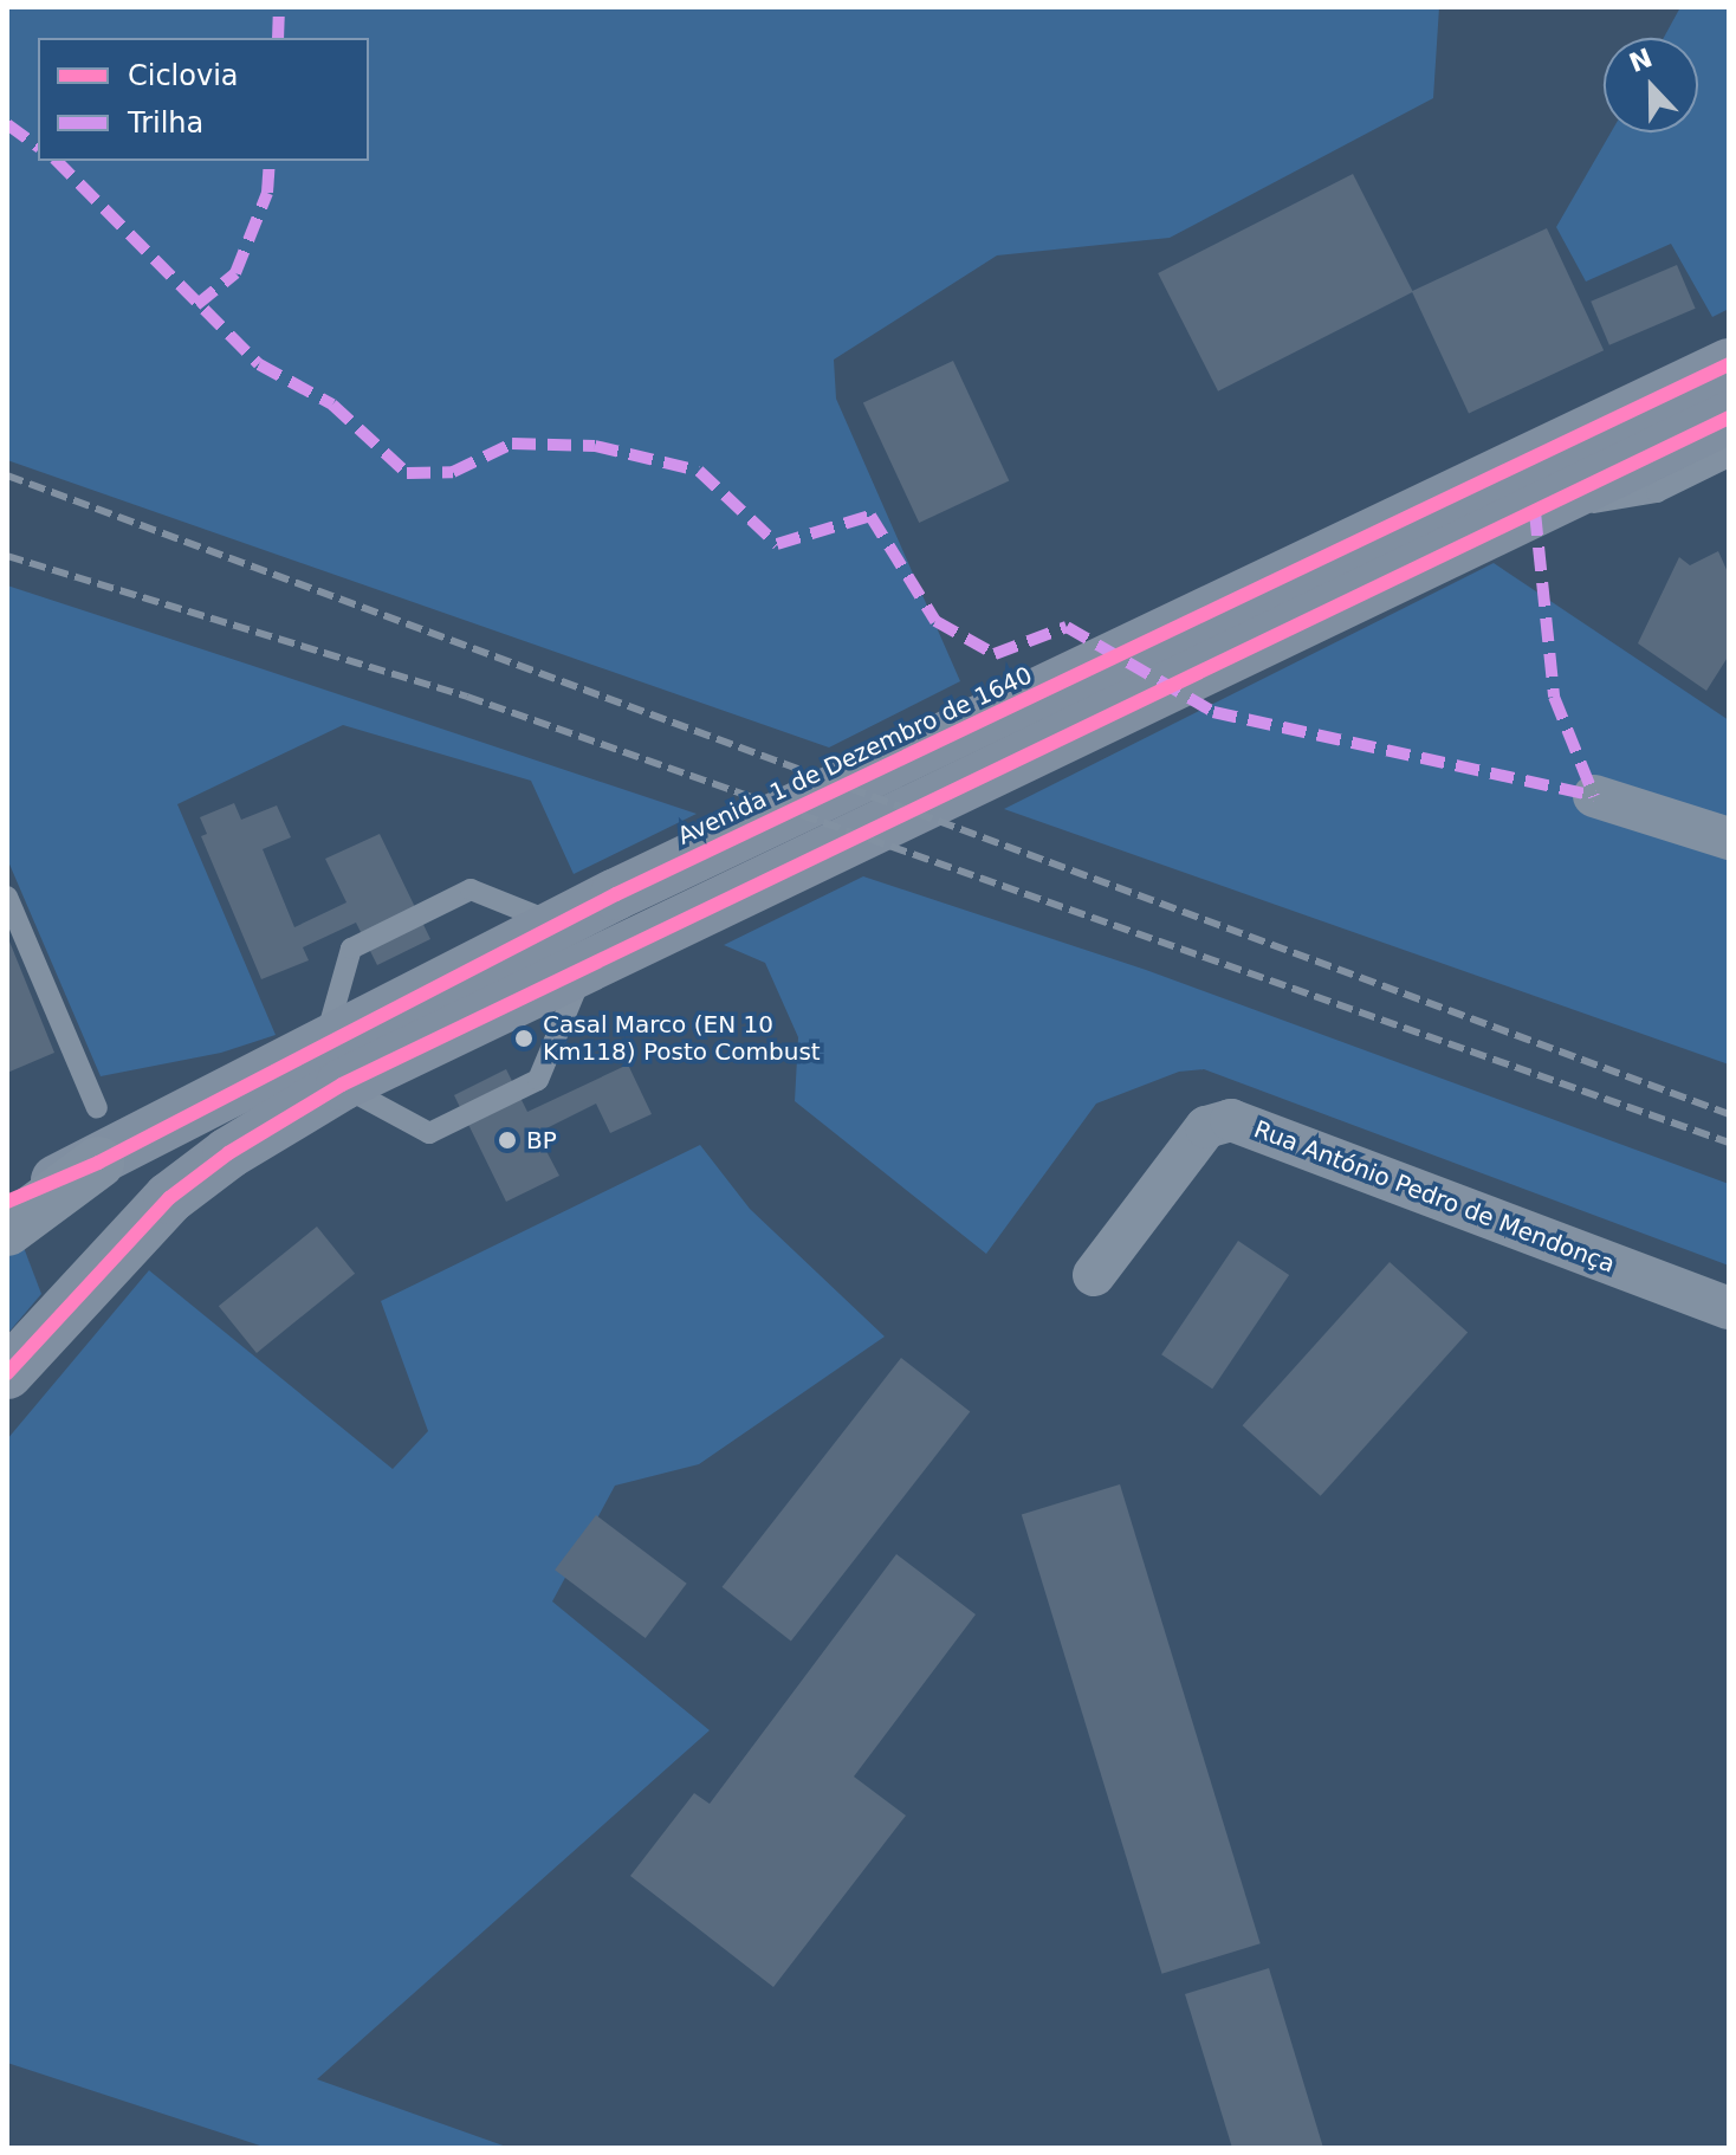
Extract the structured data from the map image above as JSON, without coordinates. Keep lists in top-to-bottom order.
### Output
{
  "streets": {
    "main road": ["Avenida 1 de Dezembro de 1640"],
    "street": ["Rua António Pedro de Mendonça"]
  },
  "places": ["Casal Marco (EN 10 Km118) Posto Combust", "BP"],
  "legend": ["Ciclovia", "Trilha"],
  "north": "top"
}
